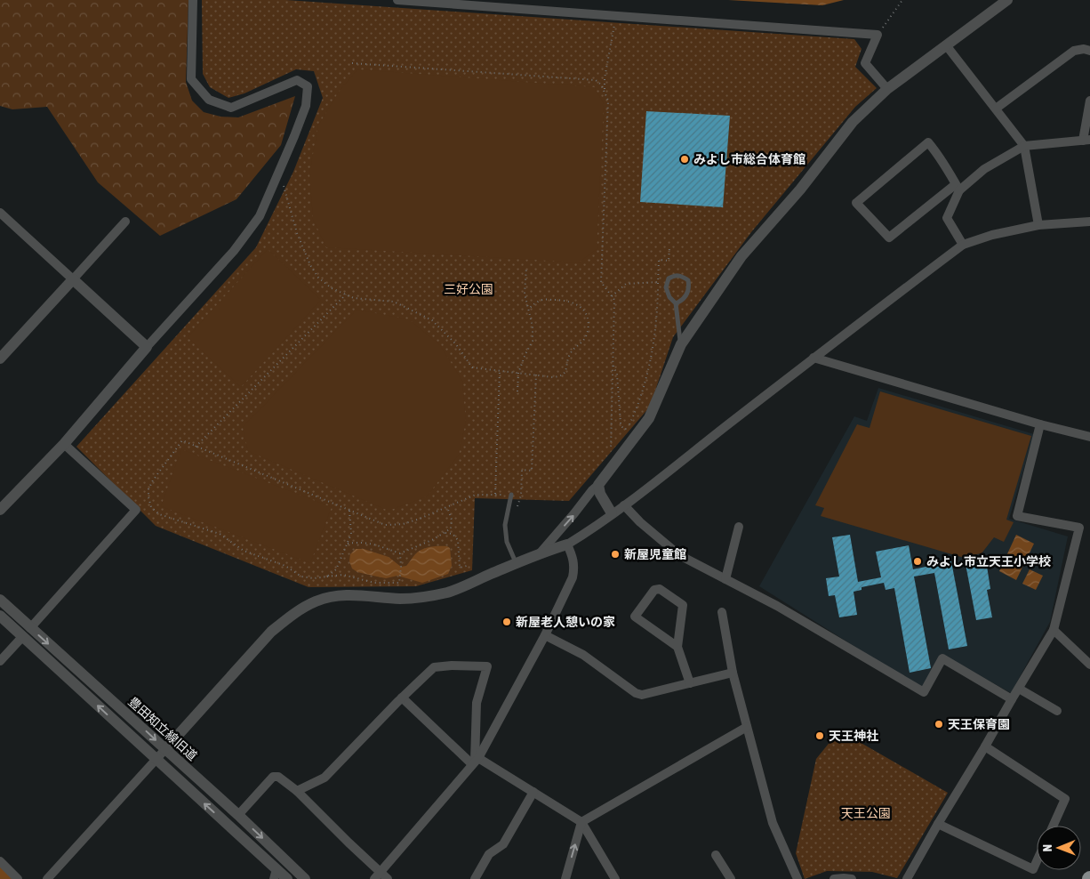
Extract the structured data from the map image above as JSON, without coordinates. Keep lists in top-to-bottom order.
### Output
{
  "streets": {
    "street": ["豊田知立線旧道"]
  },
  "parks": ["三好公園", "天王公園"],
  "places": [
    "みよし市総合体育館",
    "新屋児童館",
    "みよし市立天王小学校",
    "新屋老人憩いの家",
    "天王保育園",
    "天王神社"
  ],
  "north": "left"
}
